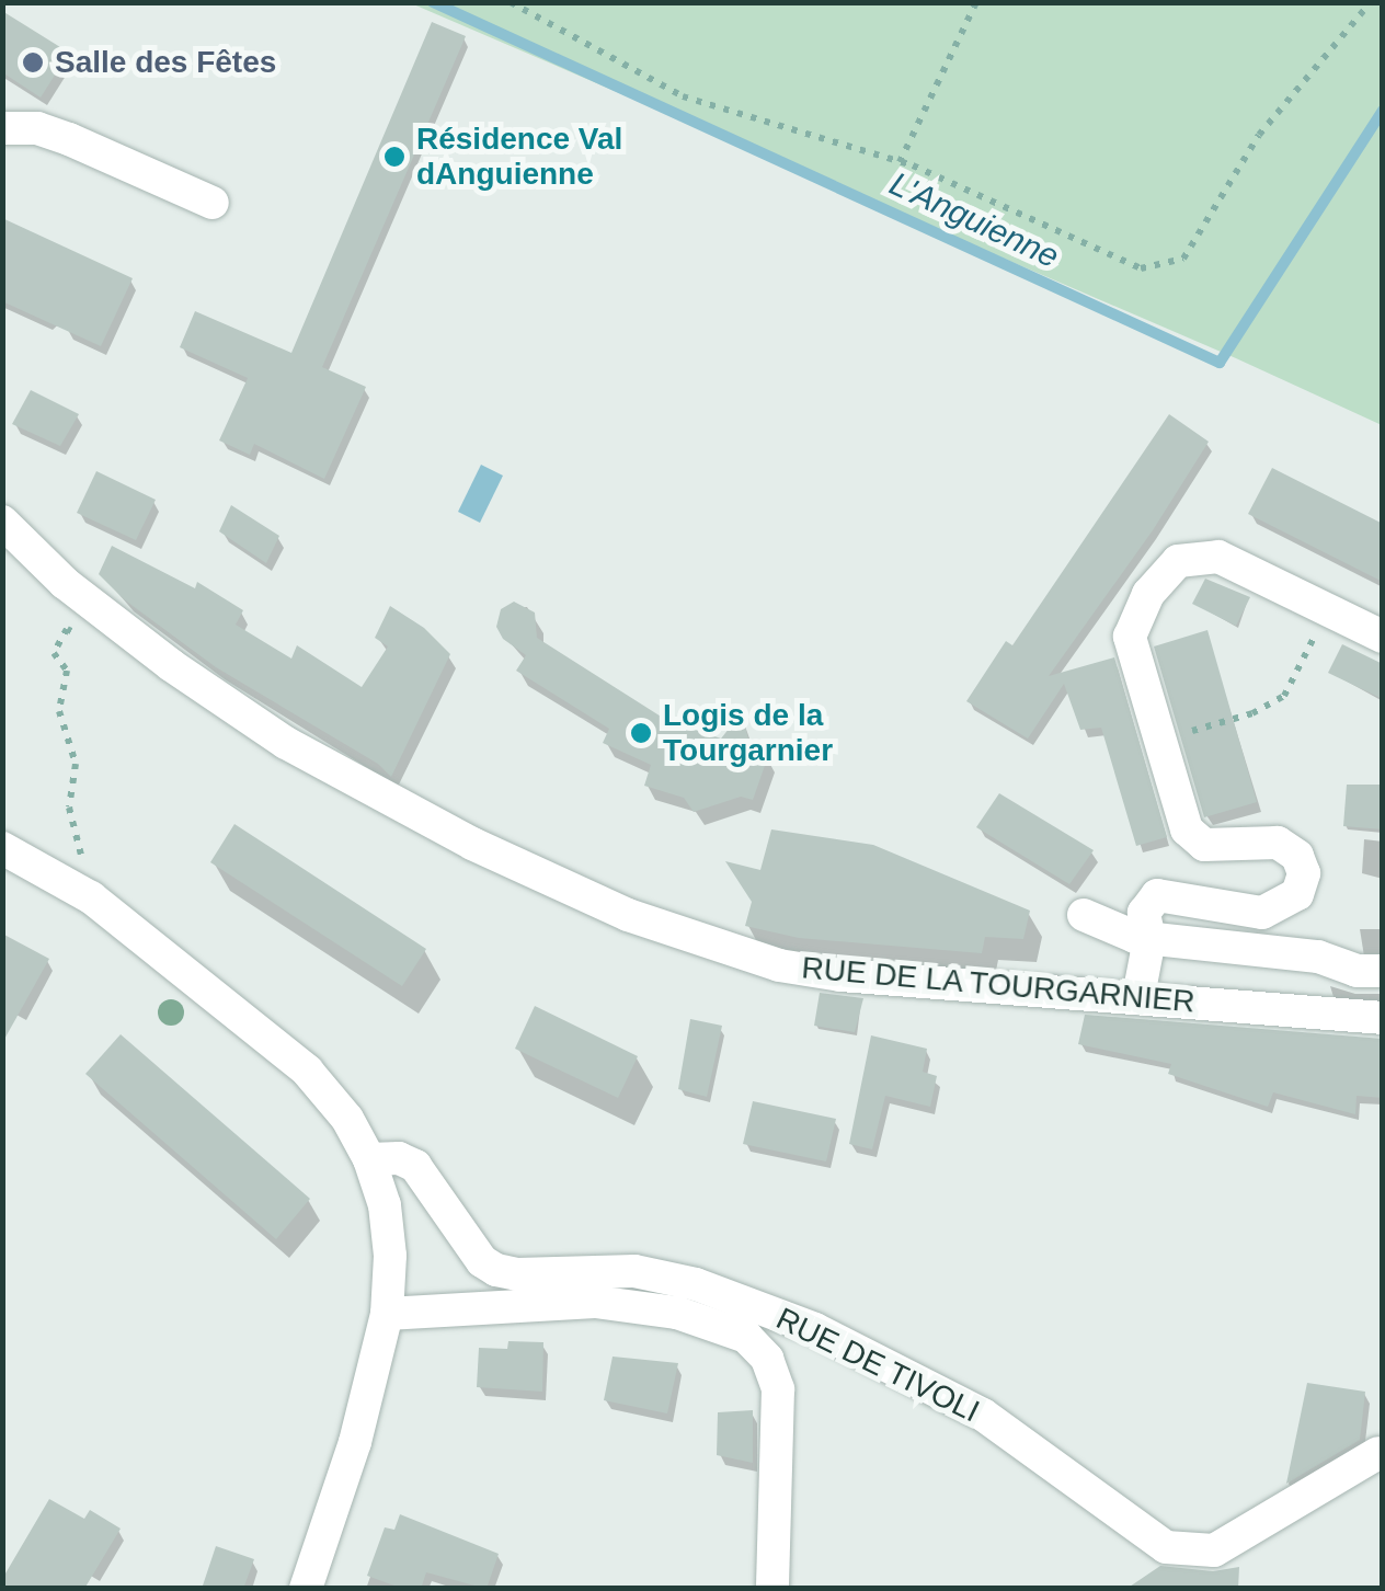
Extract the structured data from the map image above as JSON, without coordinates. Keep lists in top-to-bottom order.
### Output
{
  "streets": {
    "street": ["RUE DE LA TOURGARNIER", "RUE DE TIVOLI"]
  },
  "water": ["L'Anguienne"],
  "places": ["Salle des Fêtes", "Résidence Val dAnguienne", "Logis de la Tourgarnier"]
}
